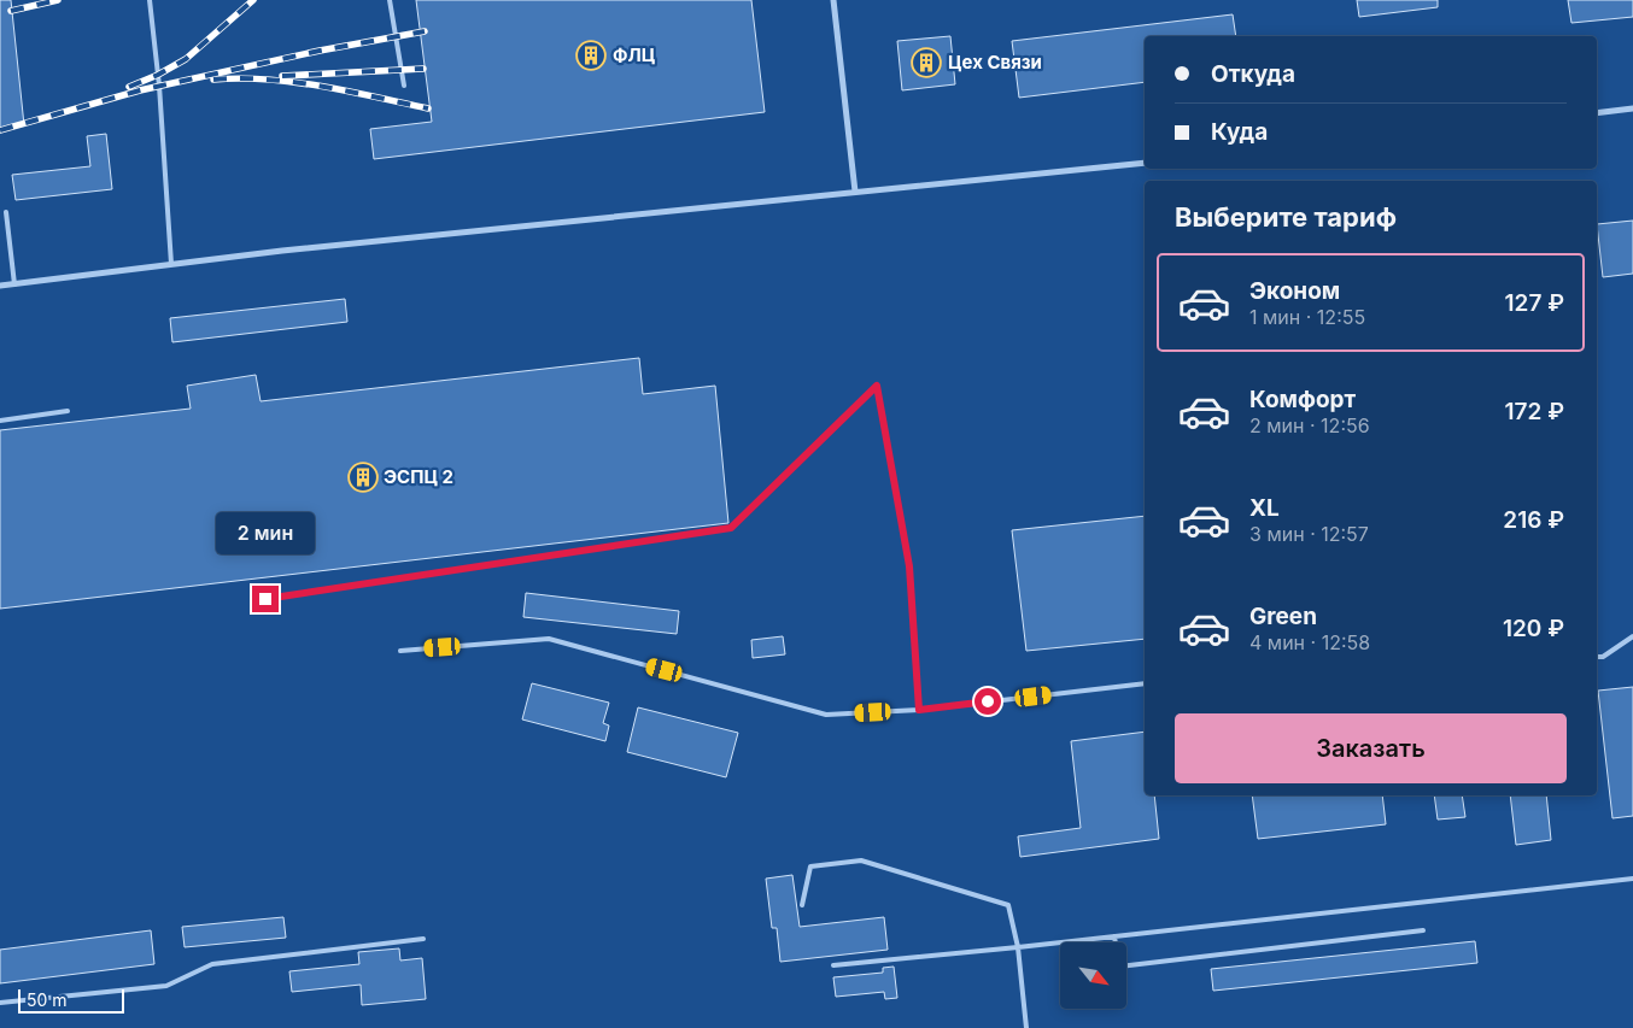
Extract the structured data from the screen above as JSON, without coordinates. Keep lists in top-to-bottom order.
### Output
{
  "places": {
    "building": ["ФЛЦ", "Цех Связи", "ЭСПЦ 2"]
  },
  "scale_bar": "50 m",
  "north": "bottom right",
  "page": {
    "banner": ["Откуда", "Куда"],
    "heading": "Выберите тариф",
    "list": [
      {
        "name": "Эконом",
        "note": "1 мин · 12:55",
        "value": "127 ₽"
      },
      {
        "name": "Комфорт",
        "note": "2 мин · 12:56",
        "value": "172 ₽"
      },
      {
        "name": "XL",
        "note": "3 мин · 12:57",
        "value": "216 ₽"
      },
      {
        "name": "Green",
        "note": "4 мин · 12:58",
        "value": "120 ₽"
      }
    ],
    "bubble": "2 мин",
    "buttons": "Заказать",
    "scale": "50 m"
  }
}
